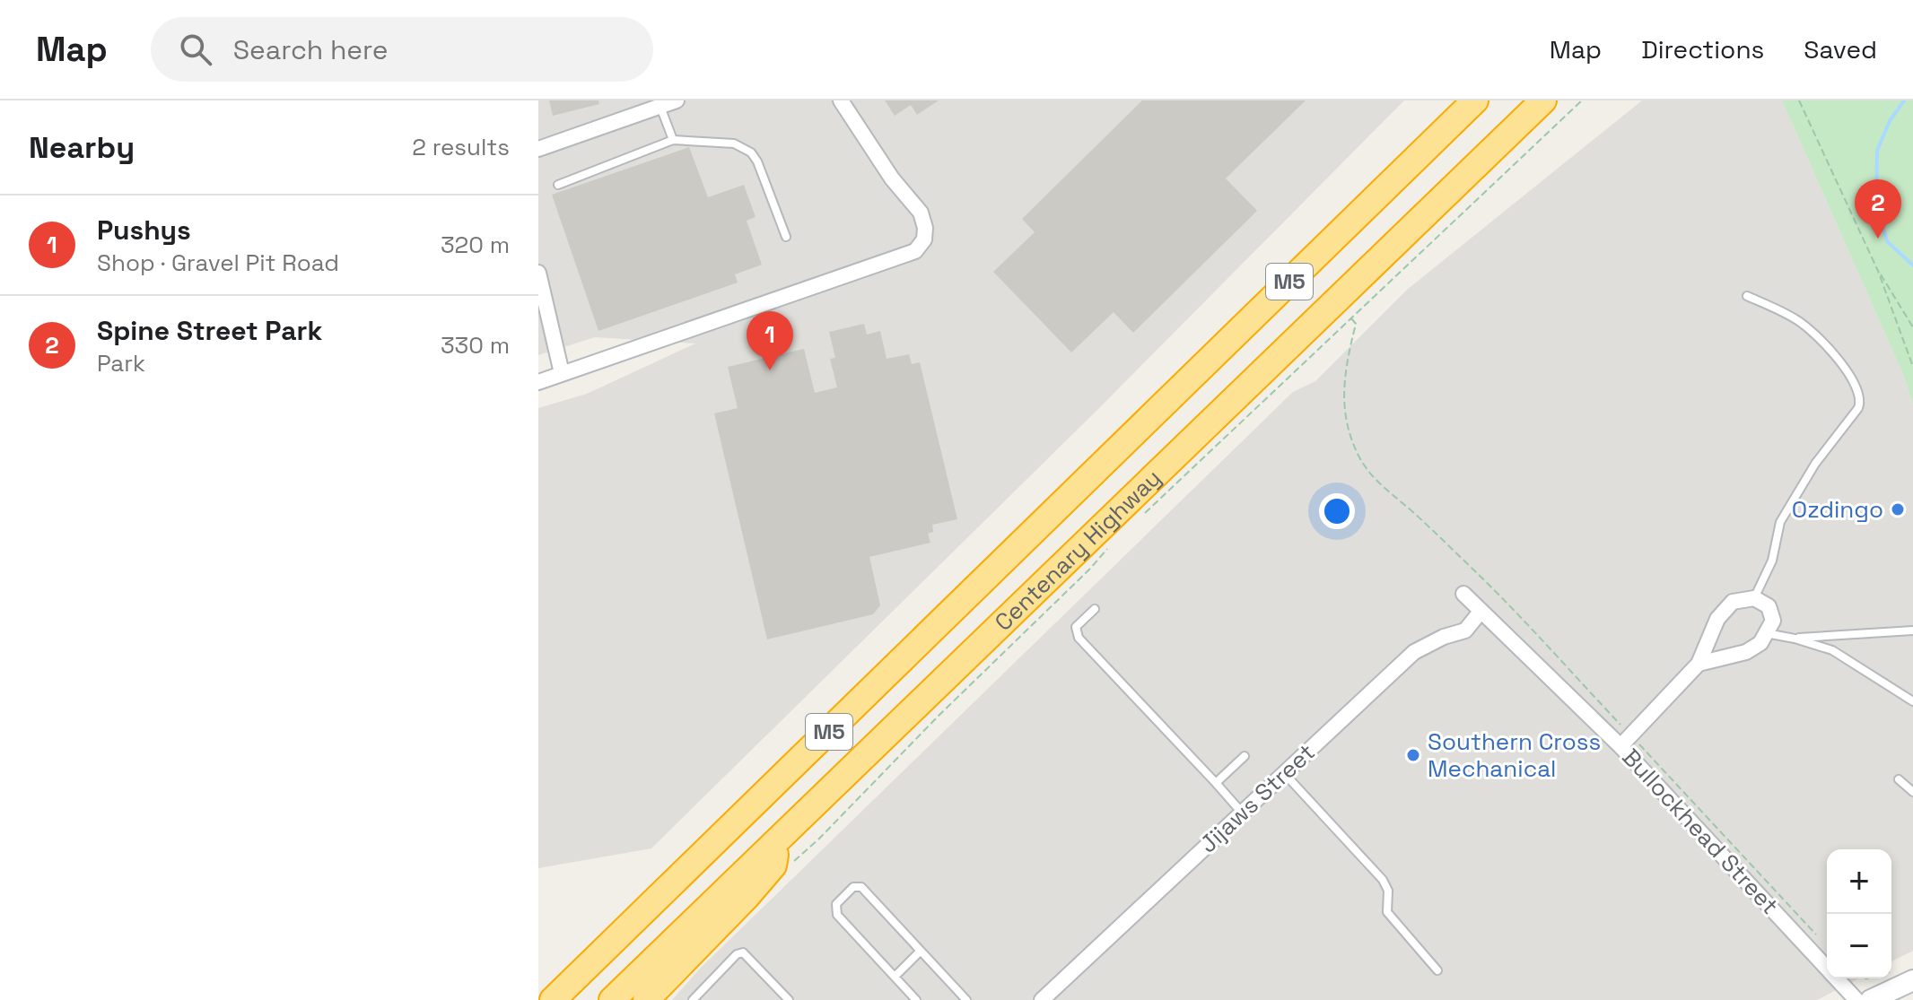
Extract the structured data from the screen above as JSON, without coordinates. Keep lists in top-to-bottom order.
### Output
{
  "streets": {
    "highway": ["M5", "Centenary Highway"],
    "street": ["Jijaws Street", "Bullockhead Street"]
  },
  "crossings": [
    ["Jijaws Street", "Bullockhead Street"]
  ],
  "places": ["Ozdingo", "Southern Cross Mechanical"],
  "page": {
    "header": "Map",
    "search": "Search here",
    "nav": ["Map", "Directions", "Saved"],
    "heading": ["Nearby", "2 results"],
    "pins": ["2", "1"],
    "list": [
      {
        "mark": "1",
        "name": "Pushys",
        "note": "Shop · Gravel Pit Road",
        "value": "320 m"
      },
      {
        "mark": "2",
        "name": "Spine Street Park",
        "note": "Park",
        "value": "330 m"
      }
    ],
    "map_buttons": ["+", "−"]
  }
}
